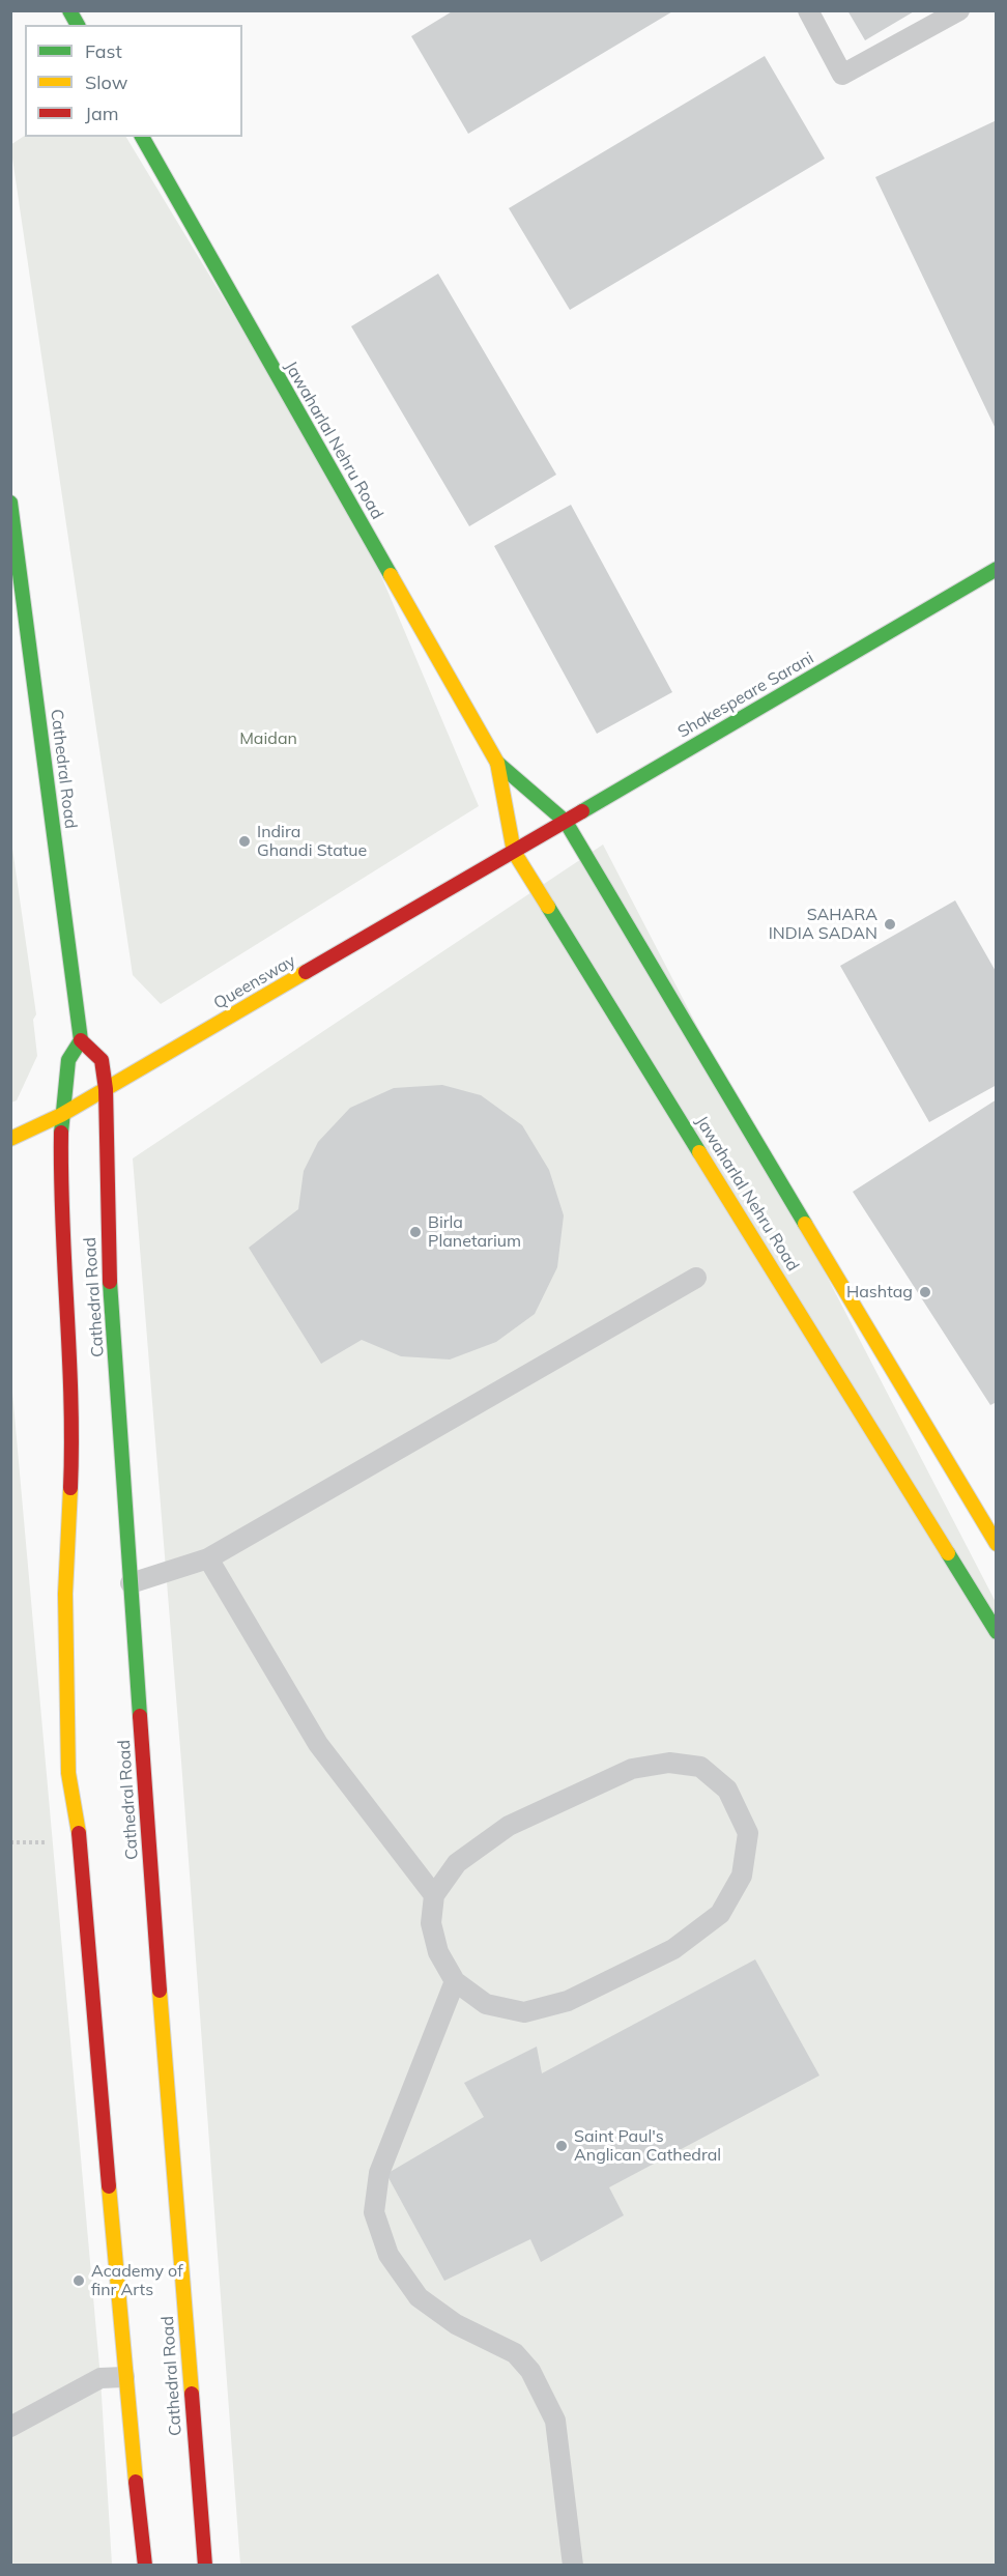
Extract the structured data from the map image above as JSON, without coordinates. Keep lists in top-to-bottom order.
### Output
{
  "streets": {
    "main road": [
      "Jawaharlal Nehru Road",
      "Shakespeare Sarani",
      "Cathedral Road",
      "Queensway"
    ]
  },
  "crossings": [
    ["Jawaharlal Nehru Road", "Shakespeare Sarani"],
    ["Jawaharlal Nehru Road", "Queensway"],
    ["Shakespeare Sarani", "Queensway"],
    ["Cathedral Road", "Queensway"]
  ],
  "parks": ["Maidan"],
  "places": [
    "Indira Ghandi Statue",
    "SAHARA INDIA SADAN",
    "Birla Planetarium",
    "Hashtag",
    "Saint Paul's Anglican Cathedral",
    "Academy of finr Arts"
  ],
  "legend": ["Fast", "Slow", "Jam"]
}
